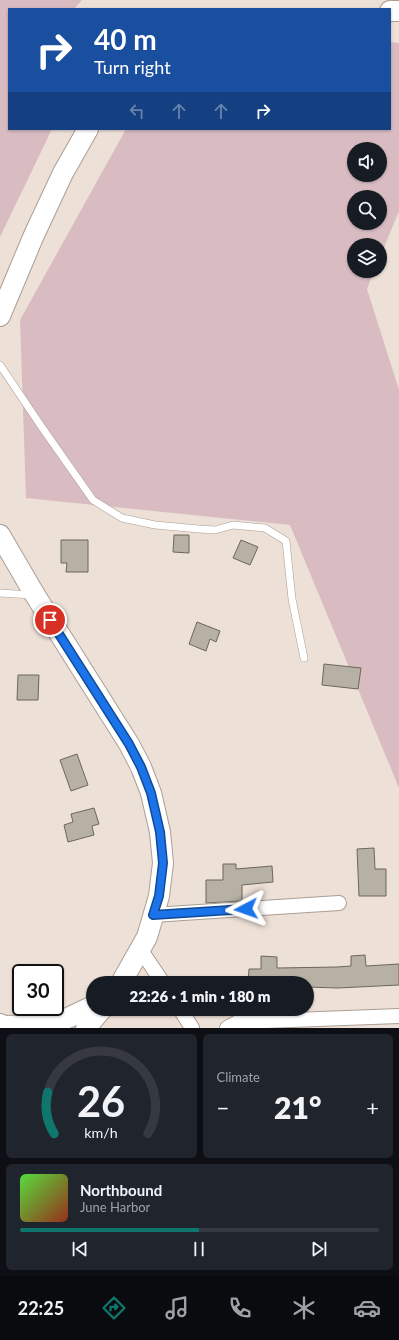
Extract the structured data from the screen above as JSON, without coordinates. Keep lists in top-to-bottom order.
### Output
{
  "page": {
    "turn": ["40 m", "Turn right"],
    "limit": "30",
    "trip": "22:26 · 1 min · 180 m",
    "tile": "Climate",
    "heat": ["−", "21°", "+"],
    "song": ["Northbound", "June Harbor"],
    "tabs": "22:25",
    "gauge": ["26", "km/h"]
  }
}
